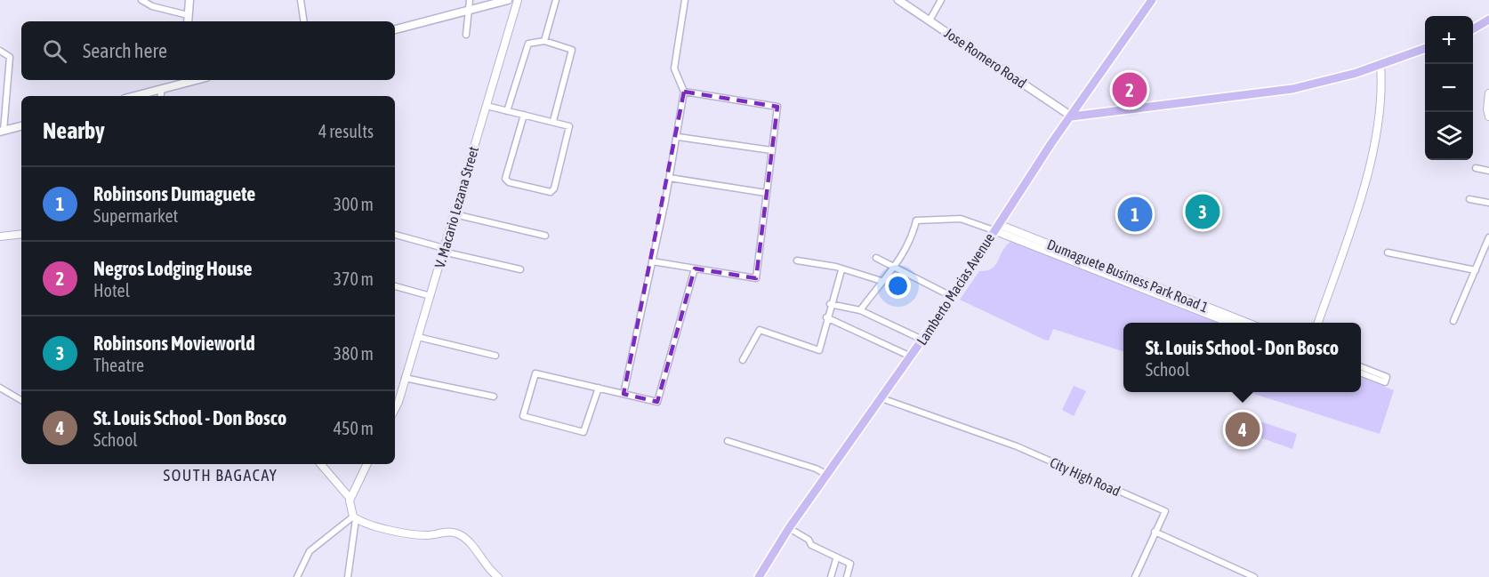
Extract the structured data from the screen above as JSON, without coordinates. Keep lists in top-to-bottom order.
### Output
{
  "streets": {
    "main road": ["Jose Romero Road", "Lamberto Macias Avenue"],
    "street": ["V. Macario Lezana Street", "Dumaguete Business Park Road 1", "City High Road"]
  },
  "crossings": [
    ["Jose Romero Road", "Lamberto Macias Avenue"],
    ["Dumaguete Business Park Road 1", "Lamberto Macias Avenue"],
    ["Lamberto Macias Avenue", "City High Road"]
  ],
  "districts": ["SOUTH BAGACAY"],
  "page": {
    "map_buttons": ["+", "−"],
    "search": "Search here",
    "pins": [
      "2",
      "3",
      "1",
      "4"
    ],
    "heading": ["Nearby", "4 results"],
    "list": [
      {
        "mark": "1",
        "name": "Robinsons Dumaguete",
        "note": "Supermarket",
        "value": "300 m"
      },
      {
        "mark": "2",
        "name": "Negros Lodging House",
        "note": "Hotel",
        "value": "370 m"
      },
      {
        "mark": "3",
        "name": "Robinsons Movieworld",
        "note": "Theatre",
        "value": "380 m"
      },
      {
        "mark": "4",
        "name": "St. Louis School - Don Bosco",
        "note": "School",
        "value": "450 m"
      }
    ],
    "popup": ["St. Louis School - Don Bosco", "School"]
  }
}
